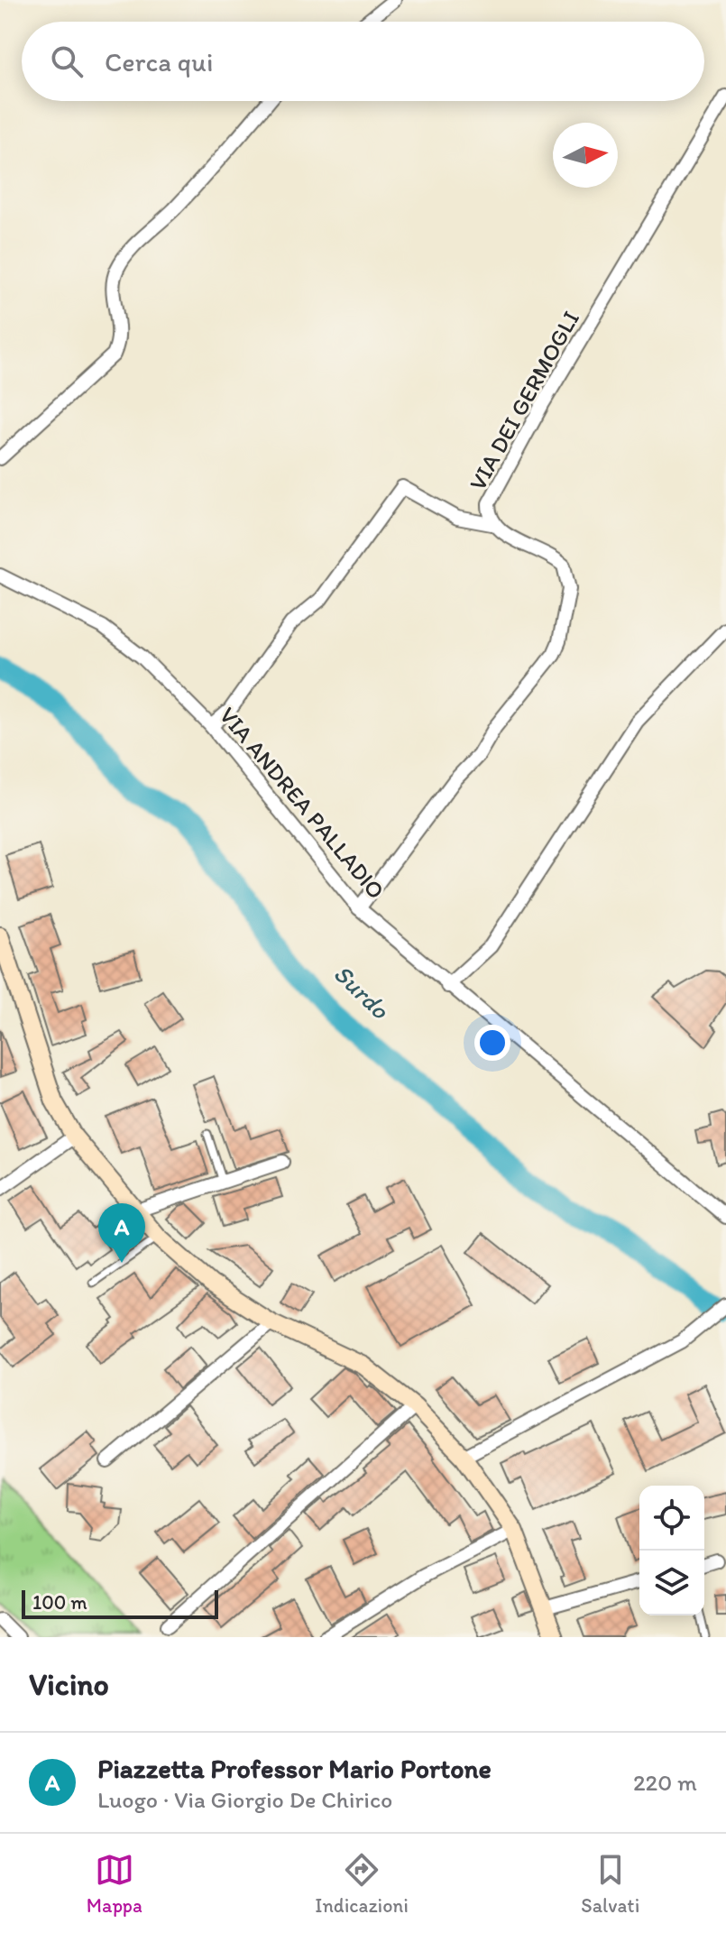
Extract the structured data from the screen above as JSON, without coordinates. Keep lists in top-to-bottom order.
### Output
{
  "streets": {
    "street": ["VIA DEI GERMOGLI", "VIA ANDREA PALLADIO"]
  },
  "crossings": [
    ["VIA DEI GERMOGLI", "VIA ANDREA PALLADIO"]
  ],
  "water": ["Surdo"],
  "scale_bar": "100 m",
  "north": "right",
  "page": {
    "search": "Cerca qui",
    "pins": "A",
    "scale": "100 m",
    "heading": "Vicino",
    "list": [
      {
        "mark": "A",
        "name": "Piazzetta Professor Mario Portone",
        "note": "Luogo · Via Giorgio De Chirico",
        "value": "220 m"
      }
    ],
    "nav": ["Mappa", "Indicazioni", "Salvati"]
  }
}
